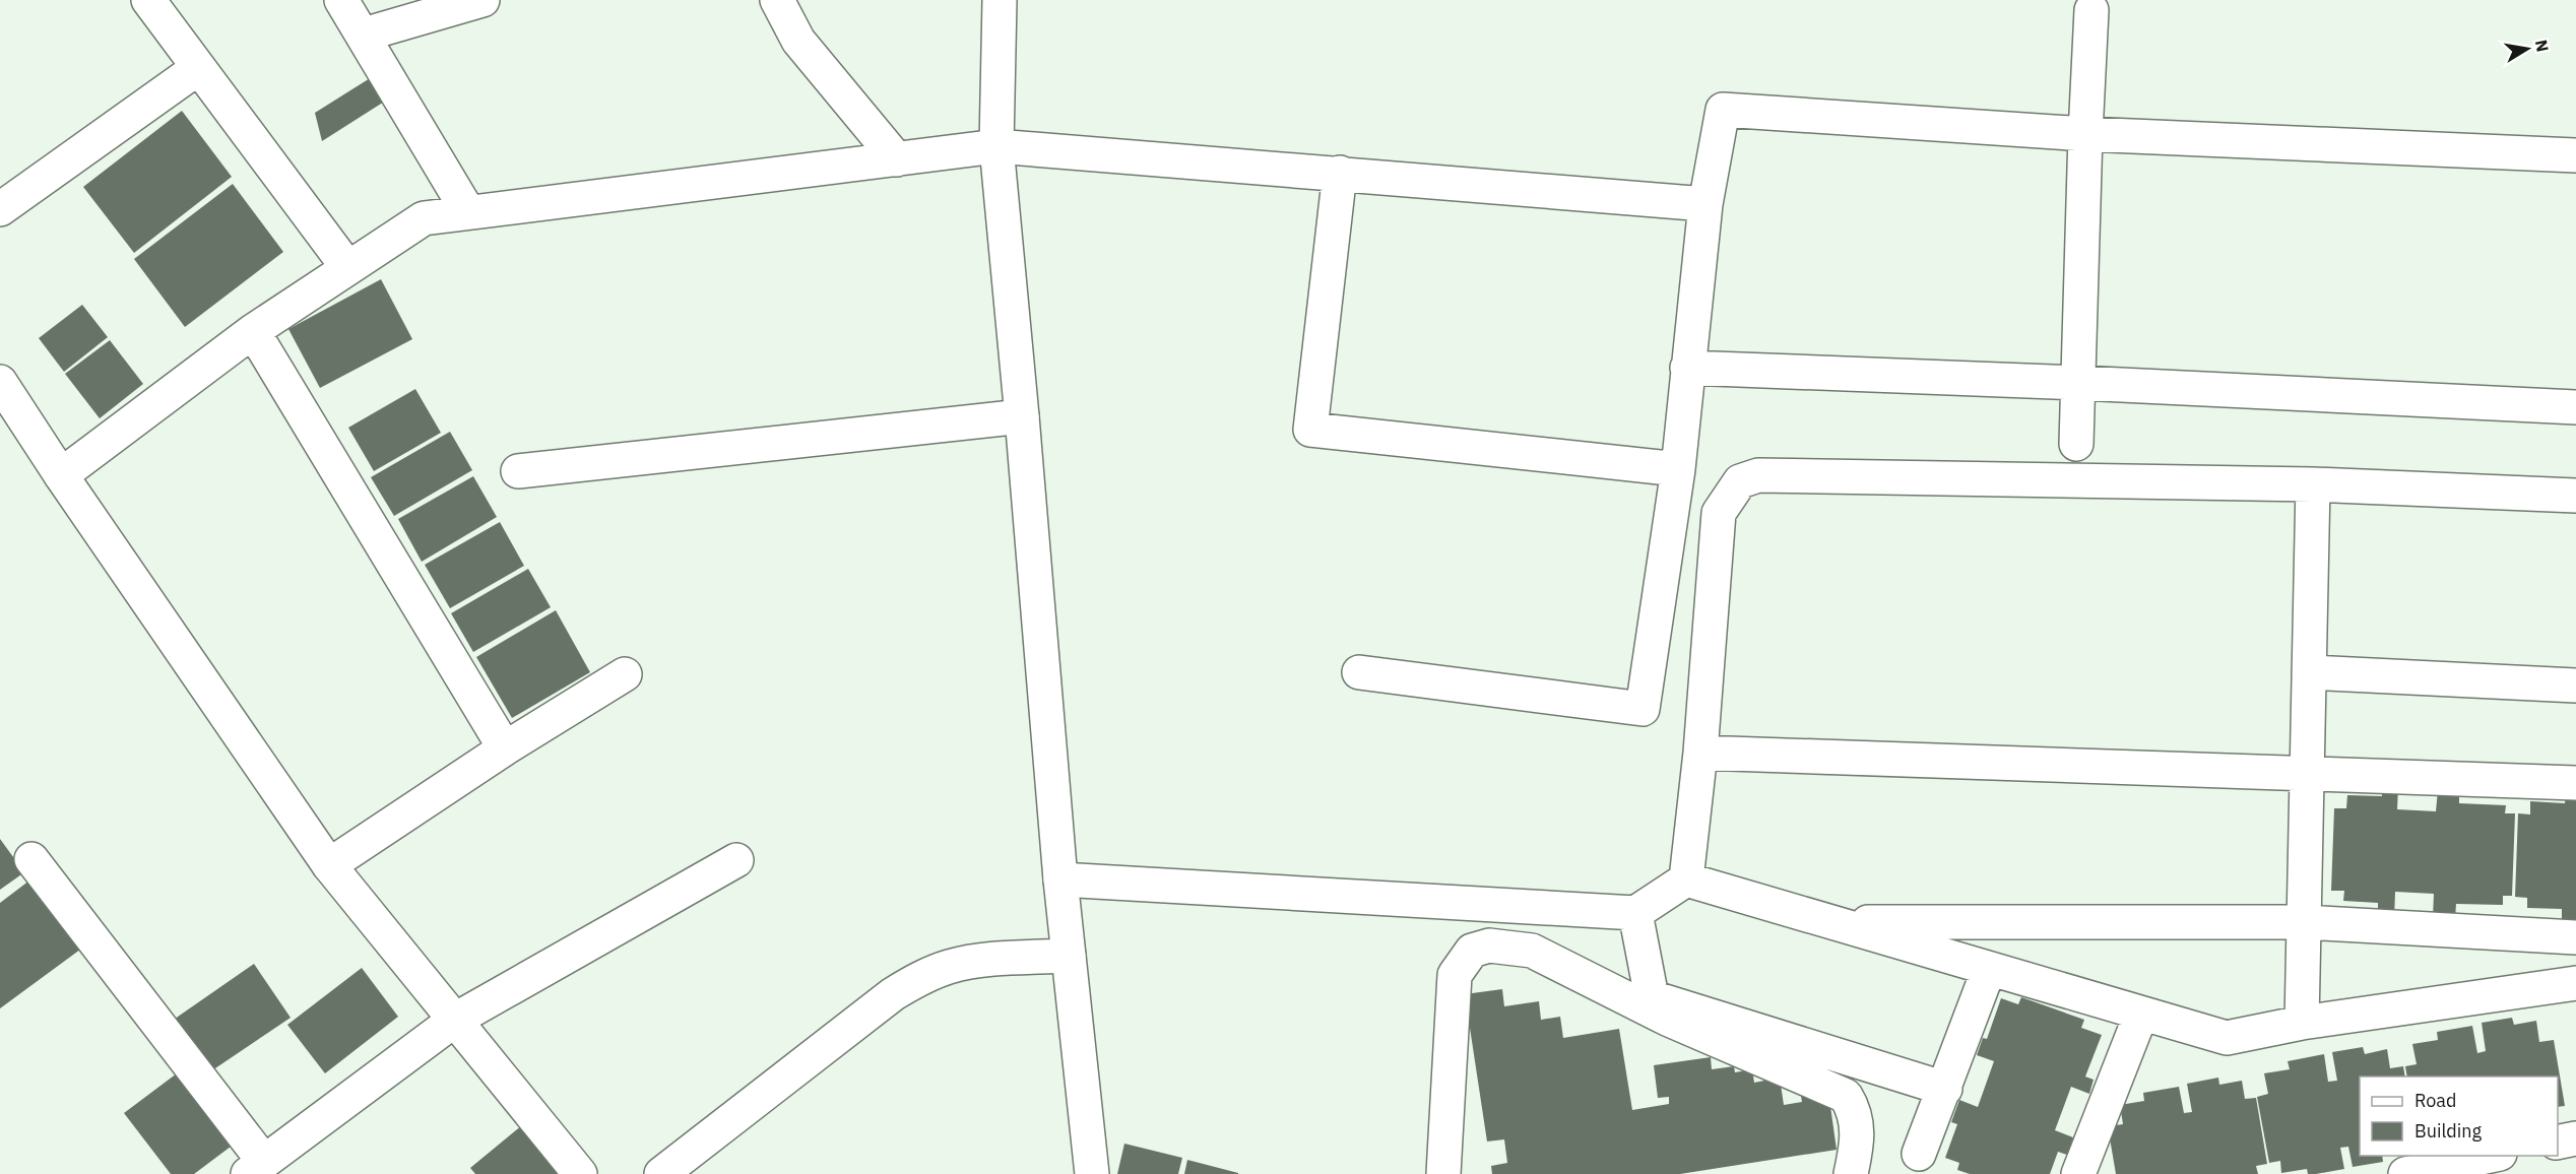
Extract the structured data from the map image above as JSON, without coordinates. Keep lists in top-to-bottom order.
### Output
{
  "legend": ["Road", "Building"],
  "north": "right"
}
